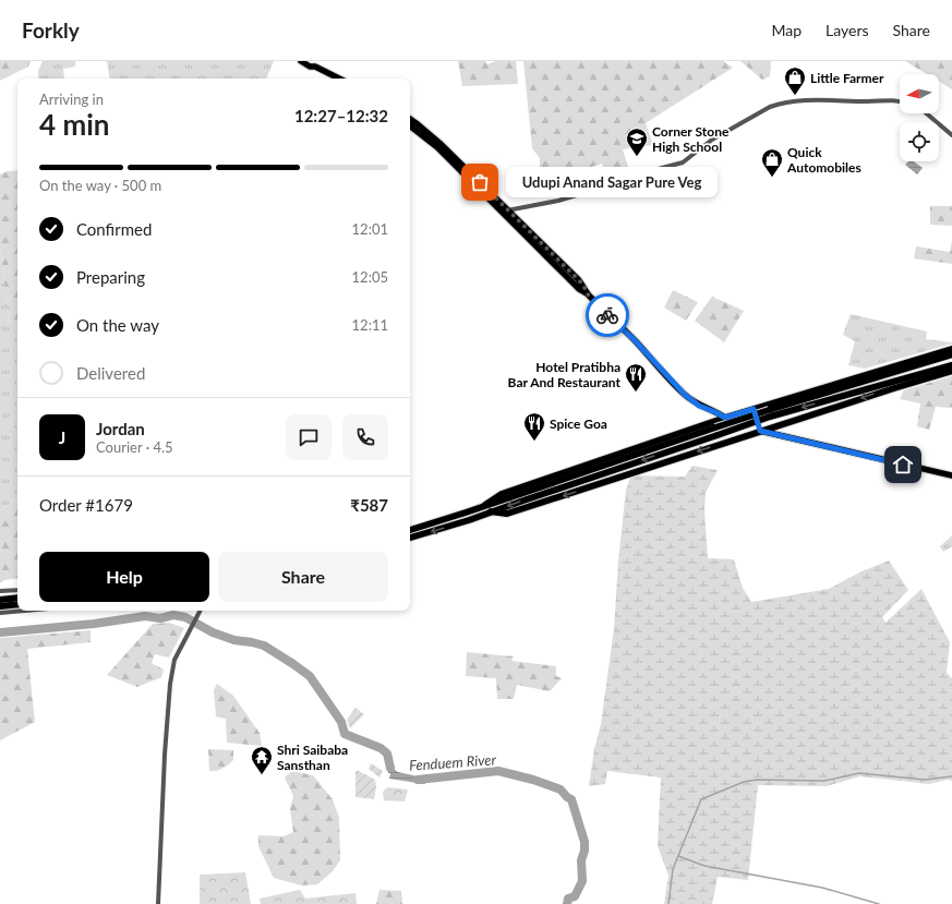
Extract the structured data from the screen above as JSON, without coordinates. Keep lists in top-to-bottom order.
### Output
{
  "water": ["Fenduem River"],
  "places": {
    "shop": ["Little Farmer", "Quick Automobiles"],
    "school or university": ["Corner Stone High School"],
    "other": ["Udupi Anand Sagar Pure Veg"],
    "restaurant": ["Hotel Pratibha Bar And Restaurant", "Spice Goa"],
    "temple": ["Shri Saibaba Sansthan"]
  },
  "north": "left",
  "page": {
    "header": "Forkly",
    "nav": ["Map", "Layers", "Share"],
    "heading": ["4 min", "Arriving in", "12:27–12:32"],
    "panel": [
      "Jordan",
      "Courier · 4.5",
      "Order #1679",
      "₹587"
    ],
    "bar": "On the way · 500 m",
    "bubble": "Udupi Anand Sagar Pure Veg",
    "list": [
      ["Confirmed", "12:01"],
      ["Preparing", "12:05"],
      ["On the way", "12:11"],
      "Delivered"
    ],
    "round": "J",
    "buttons": ["Help", "Share"]
  }
}
